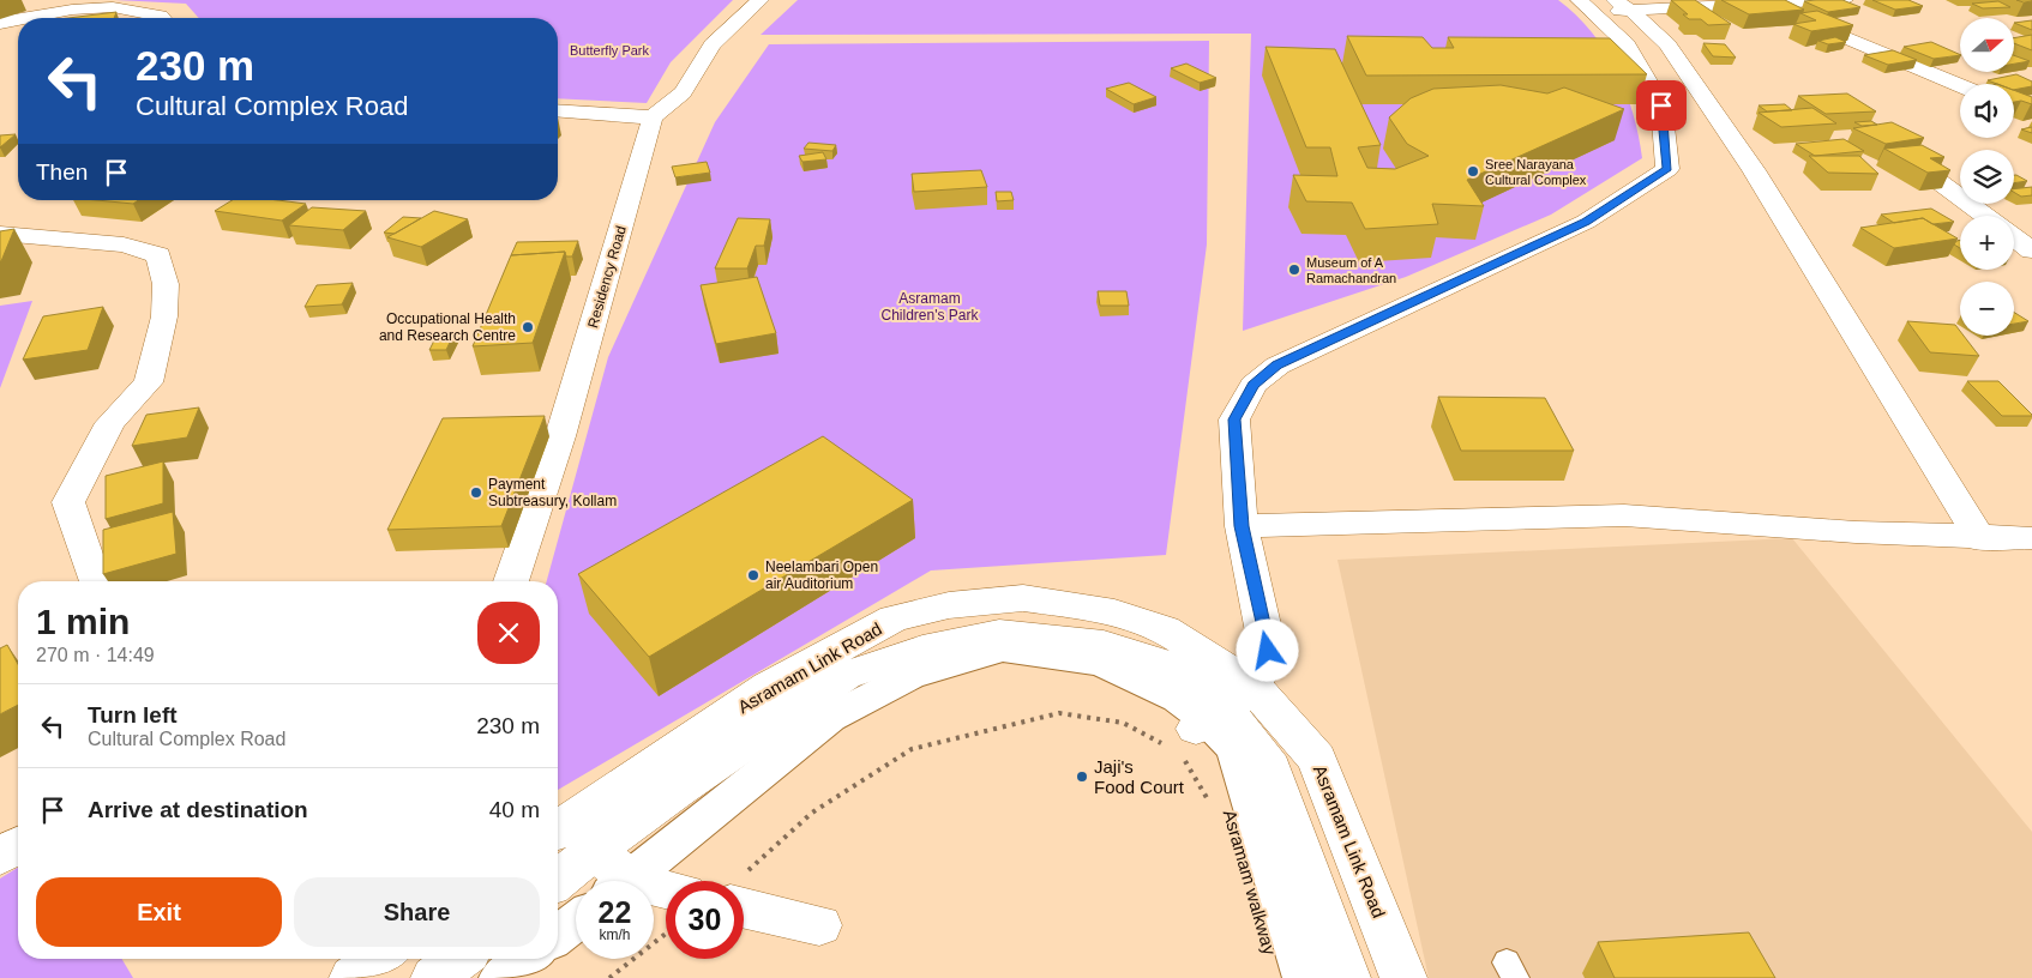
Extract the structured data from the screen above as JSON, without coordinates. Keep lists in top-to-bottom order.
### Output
{
  "streets": {
    "street": ["Residency Road", "Asramam Link Road"],
    "path": ["Asramam walkway"]
  },
  "crossings": [
    ["Asramam Link Road", "Asramam walkway"]
  ],
  "parks": ["Butterfly Park", "Asramam Children's Park"],
  "places": [
    "Sree Narayana Cultural Complex",
    "Museum of A Ramachandran",
    "Occupational Health and Research Centre",
    "Payment Subtreasury, Kollam",
    "Neelambari Open air Auditorium",
    "Jaji's Food Court"
  ],
  "north": "right",
  "page": {
    "map_buttons": ["+", "−"],
    "turn": ["230 m", "Cultural Complex Road"],
    "then": "Then",
    "heading": ["1 min", "270 m · 14:49"],
    "list": [
      {
        "name": "Turn left",
        "note": "Cultural Complex Road",
        "value": "230 m"
      },
      {
        "name": "Arrive at destination",
        "value": "40 m"
      }
    ],
    "buttons": ["Exit", "Share"],
    "speed": "22 km/h",
    "limit": "30"
  }
}
